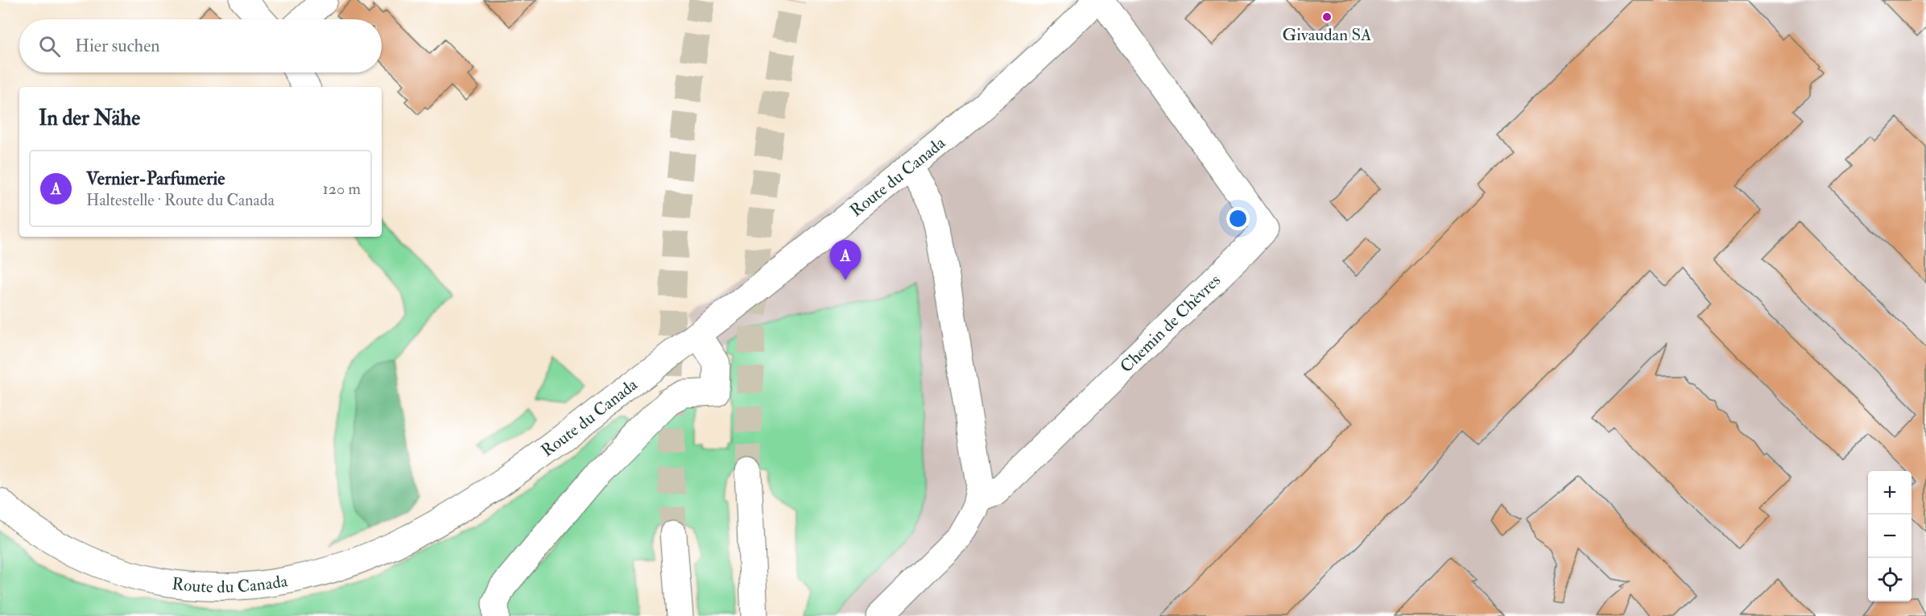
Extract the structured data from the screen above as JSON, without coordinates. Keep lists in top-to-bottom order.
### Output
{
  "streets": {
    "main road": ["Route du Canada", "Chemin de Chèvres"]
  },
  "places": ["Givaudan SA"],
  "page": {
    "search": "Hier suchen",
    "heading": "In der Nähe",
    "list": [
      {
        "mark": "A",
        "name": "Vernier-Parfumerie",
        "note": "Haltestelle · Route du Canada",
        "value": "120 m"
      }
    ],
    "pins": "A",
    "map_buttons": ["+", "−"]
  }
}
